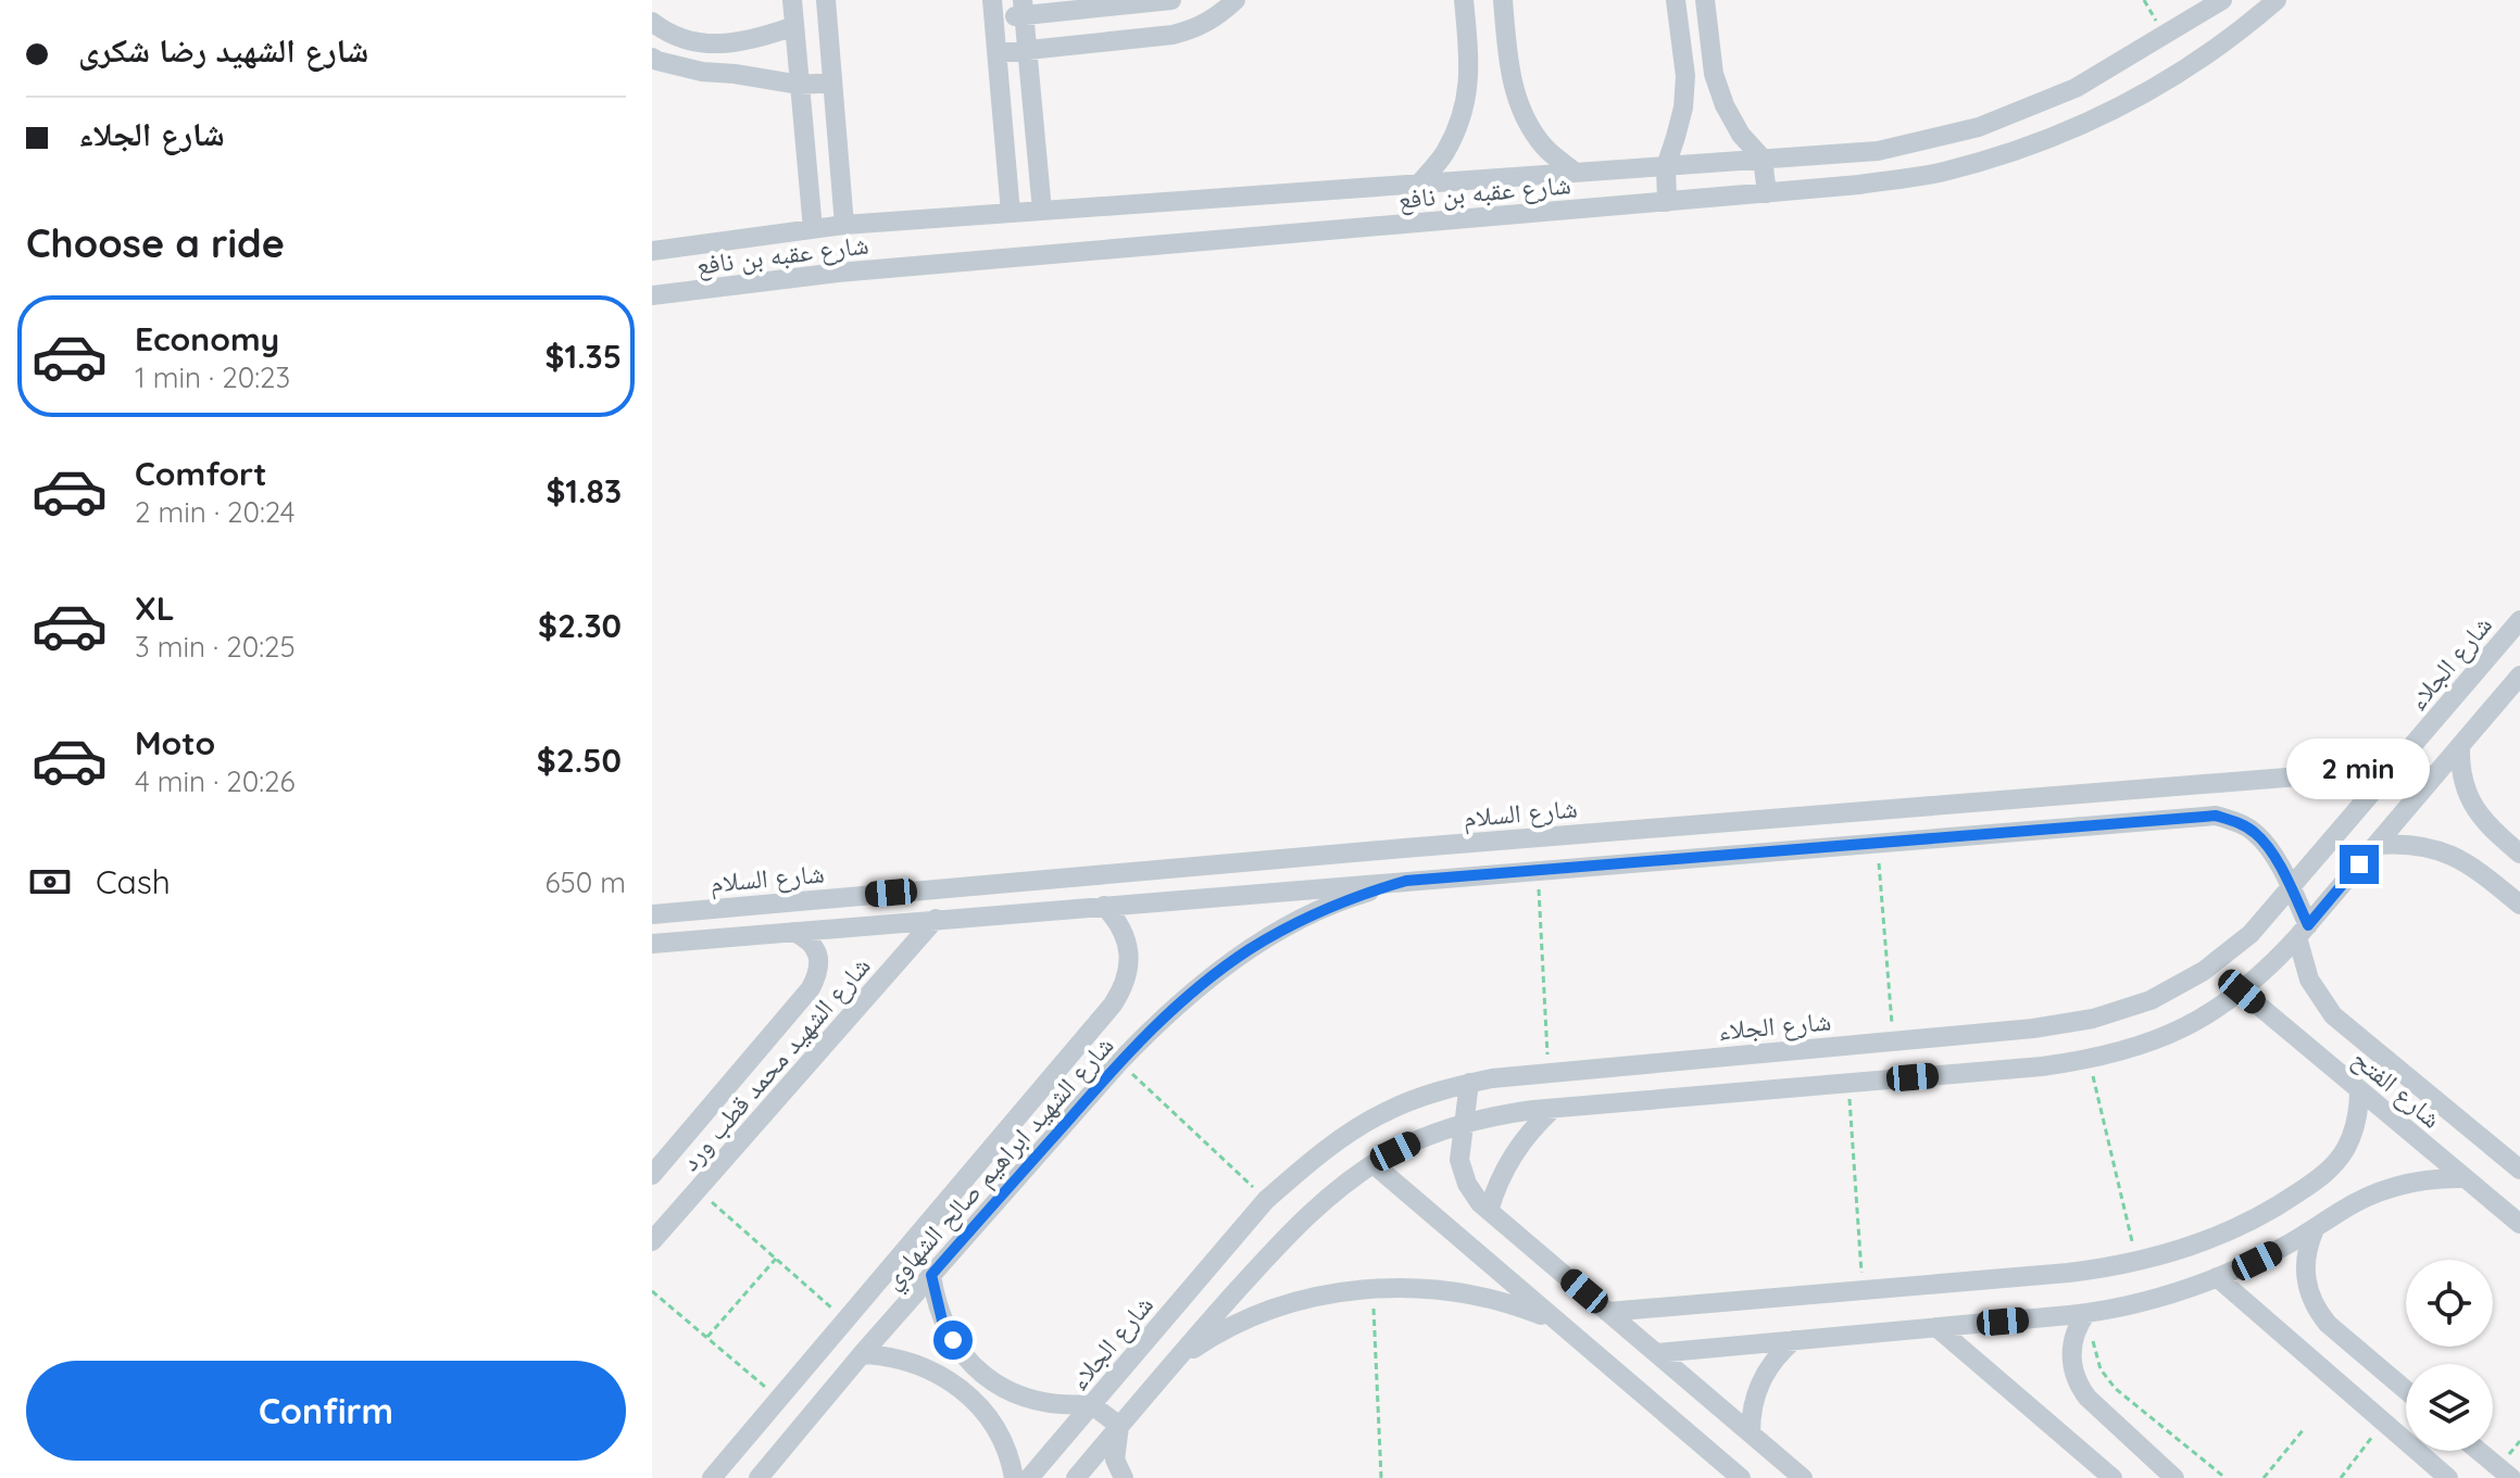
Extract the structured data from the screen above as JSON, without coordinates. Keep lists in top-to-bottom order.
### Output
{
  "streets": {
    "street": [
      "شارع عقبه بن نافع",
      "شارع الجلاء",
      "شارع السلام",
      "شارع الشهيد محمد قطب ورد",
      "شارع الفتح",
      "شارع الشهيد ابراهيم صالح الشهاوي"
    ]
  },
  "crossings": [
    ["شارع الجلاء", "شارع السلام"],
    ["شارع الجلاء", "شارع الفتح"]
  ],
  "page": {
    "banner": ["شارع الشهيد رضا شكرى", "شارع الجلاء"],
    "heading": "Choose a ride",
    "list": [
      {
        "name": "Economy",
        "note": "1 min · 20:23",
        "value": "$1.35"
      },
      {
        "name": "Comfort",
        "note": "2 min · 20:24",
        "value": "$1.83"
      },
      {
        "name": "XL",
        "note": "3 min · 20:25",
        "value": "$2.30"
      },
      {
        "name": "Moto",
        "note": "4 min · 20:26",
        "value": "$2.50"
      }
    ],
    "bubble": "2 min",
    "pay": ["Cash", "650 m"],
    "buttons": "Confirm"
  }
}
